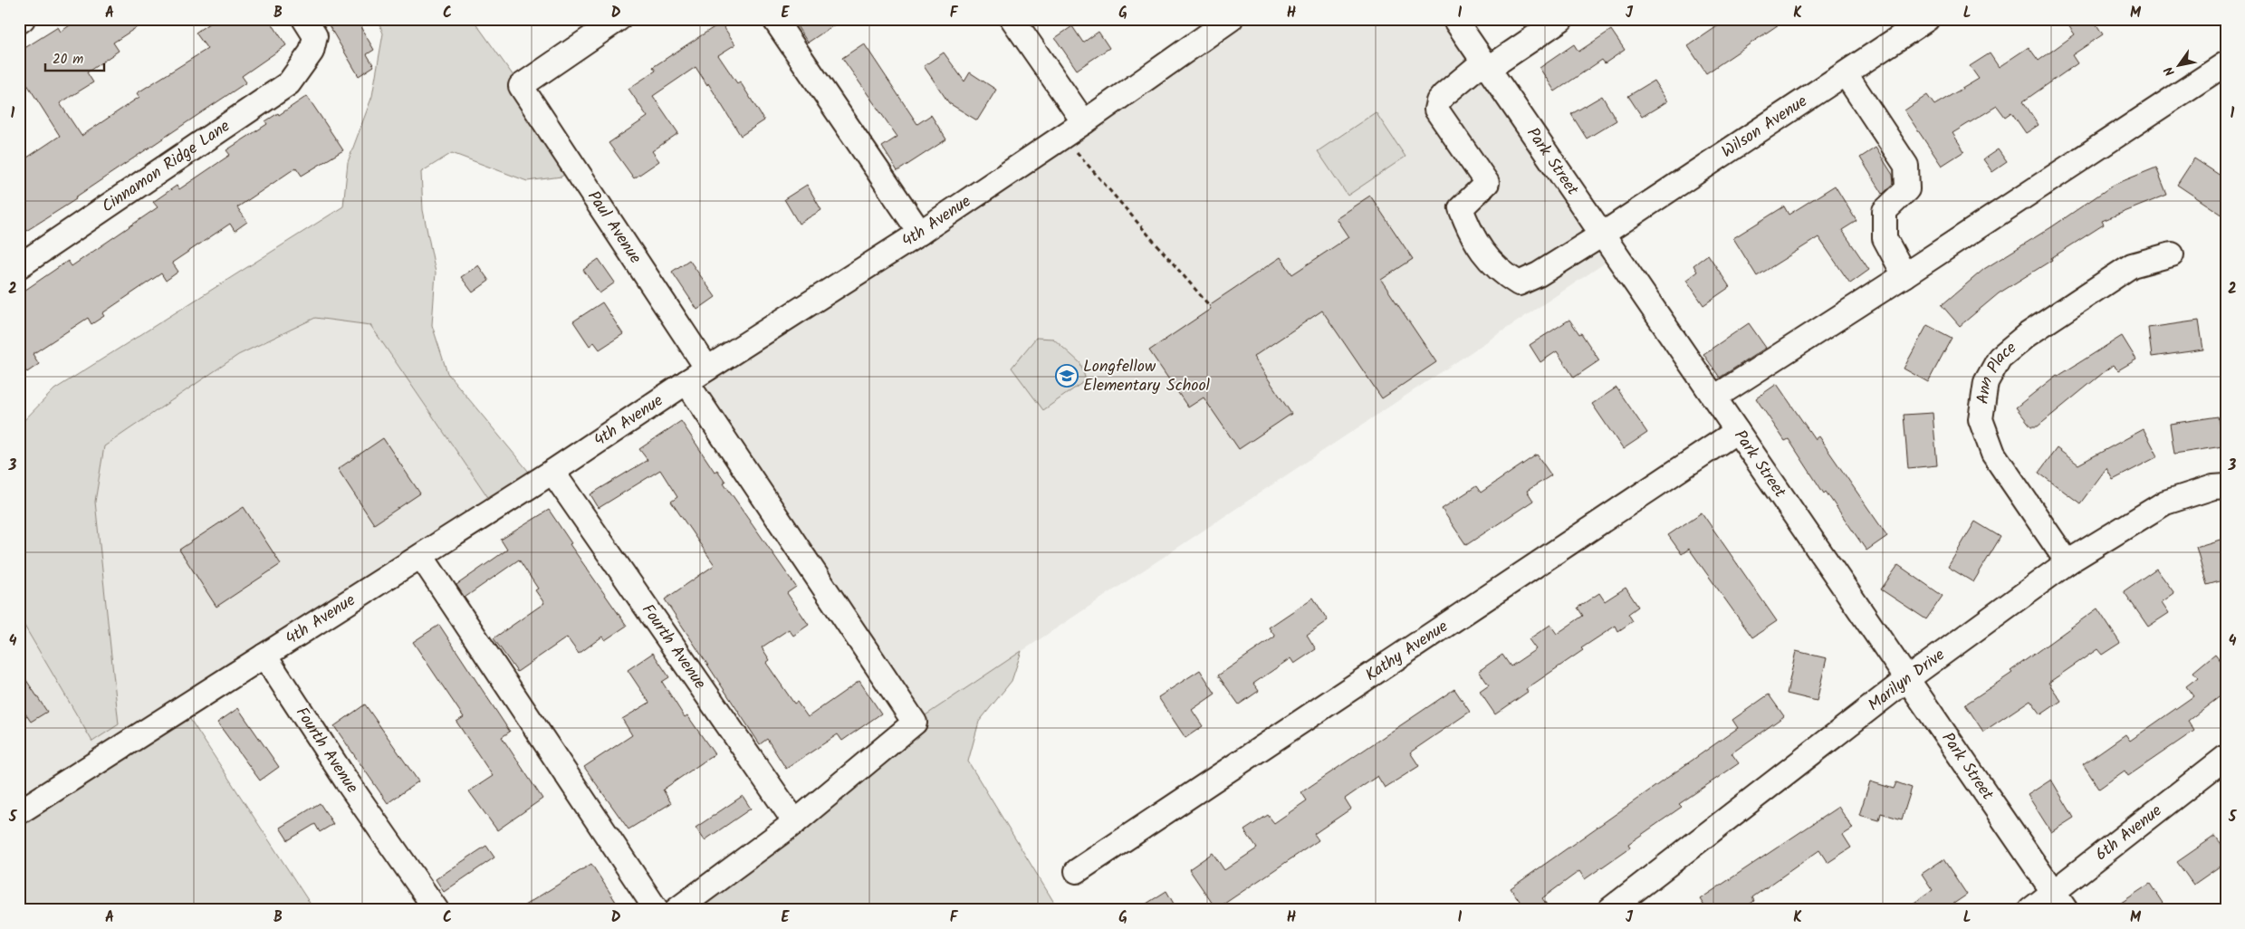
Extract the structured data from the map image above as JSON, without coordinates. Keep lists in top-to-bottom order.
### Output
{
  "streets": {
    "street": [
      "Wilson Avenue",
      "Park Street",
      "Cinnamon Ridge Lane",
      "4th Avenue",
      "Paul Avenue",
      "Ann Place",
      "Fourth Avenue",
      "Kathy Avenue",
      "Marilyn Drive",
      "6th Avenue"
    ]
  },
  "crossings": [
    ["Wilson Avenue", "Park Street"],
    ["Park Street", "Kathy Avenue"],
    ["Park Street", "Marilyn Drive"],
    ["Park Street", "6th Avenue"],
    ["4th Avenue", "Paul Avenue"],
    ["4th Avenue", "Fourth Avenue"],
    ["Ann Place", "Marilyn Drive"]
  ],
  "places": {
    "school or university": ["Longfellow Elementary School"]
  },
  "scale_bar": "20 m",
  "north": "bottom left",
  "grid": {
    "columns": [
      "A",
      "B",
      "C",
      "D",
      "E",
      "F",
      "G",
      "H",
      "I",
      "J",
      "K",
      "L",
      "M"
    ],
    "rows": [
      "1",
      "2",
      "3",
      "4",
      "5"
    ]
  }
}
